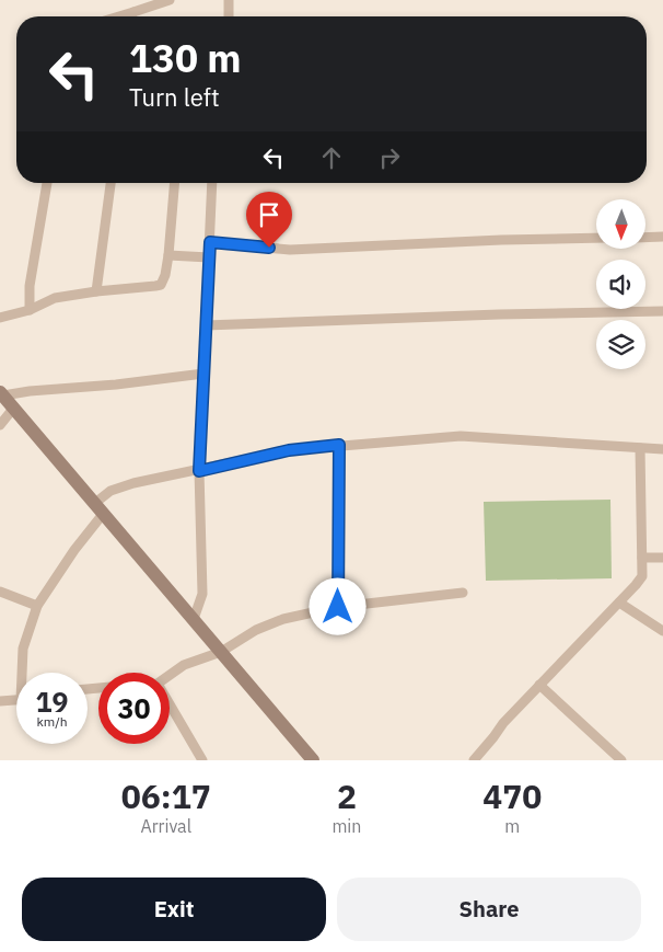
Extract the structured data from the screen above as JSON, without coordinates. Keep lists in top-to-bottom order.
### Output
{
  "north": "bottom",
  "page": {
    "turn": ["130 m", "Turn left"],
    "speed": "19 km/h",
    "limit": "30",
    "eta": [
      "06:17",
      "Arrival",
      "2",
      "min",
      "470",
      "m"
    ],
    "buttons": ["Exit", "Share"]
  }
}
